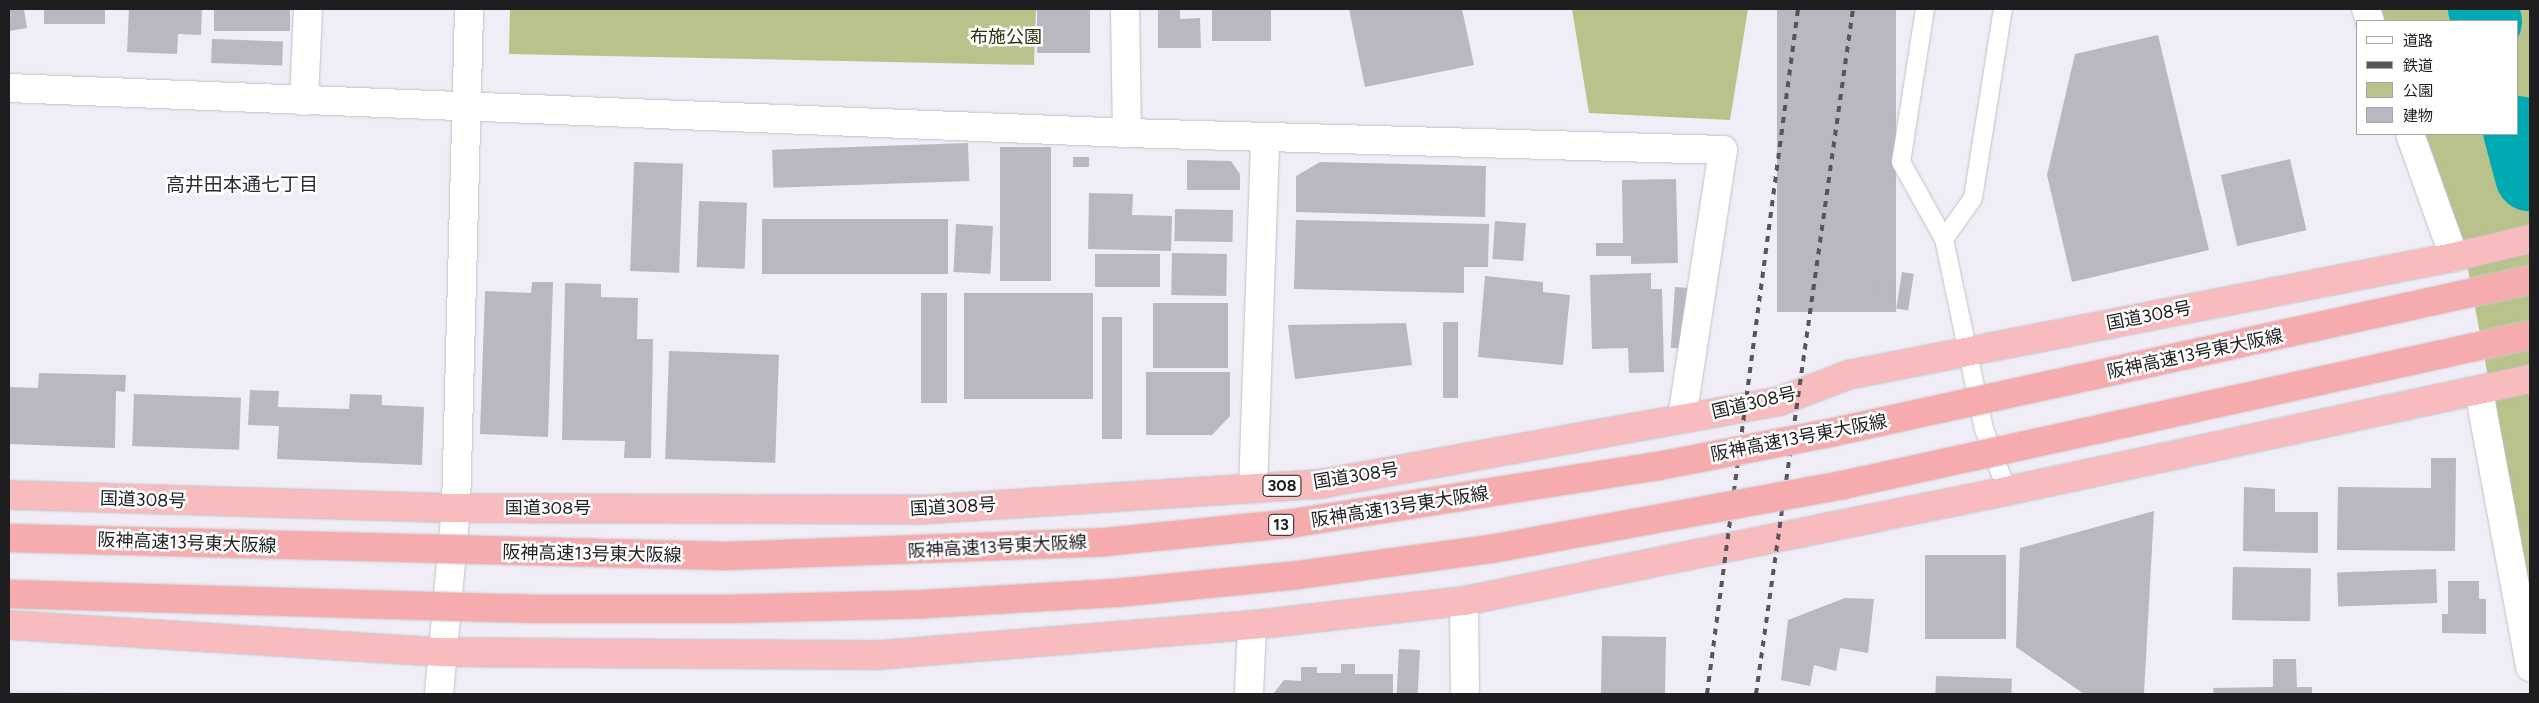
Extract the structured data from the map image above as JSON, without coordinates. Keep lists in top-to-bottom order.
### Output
{
  "streets": {
    "highway": [
      "国道308号",
      "阪神高速13号東大阪線",
      "308",
      "13"
    ]
  },
  "districts": ["高井田本通七丁目"],
  "parks": ["布施公園"],
  "legend": [
    "道路",
    "鉄道",
    "公園",
    "建物"
  ]
}
